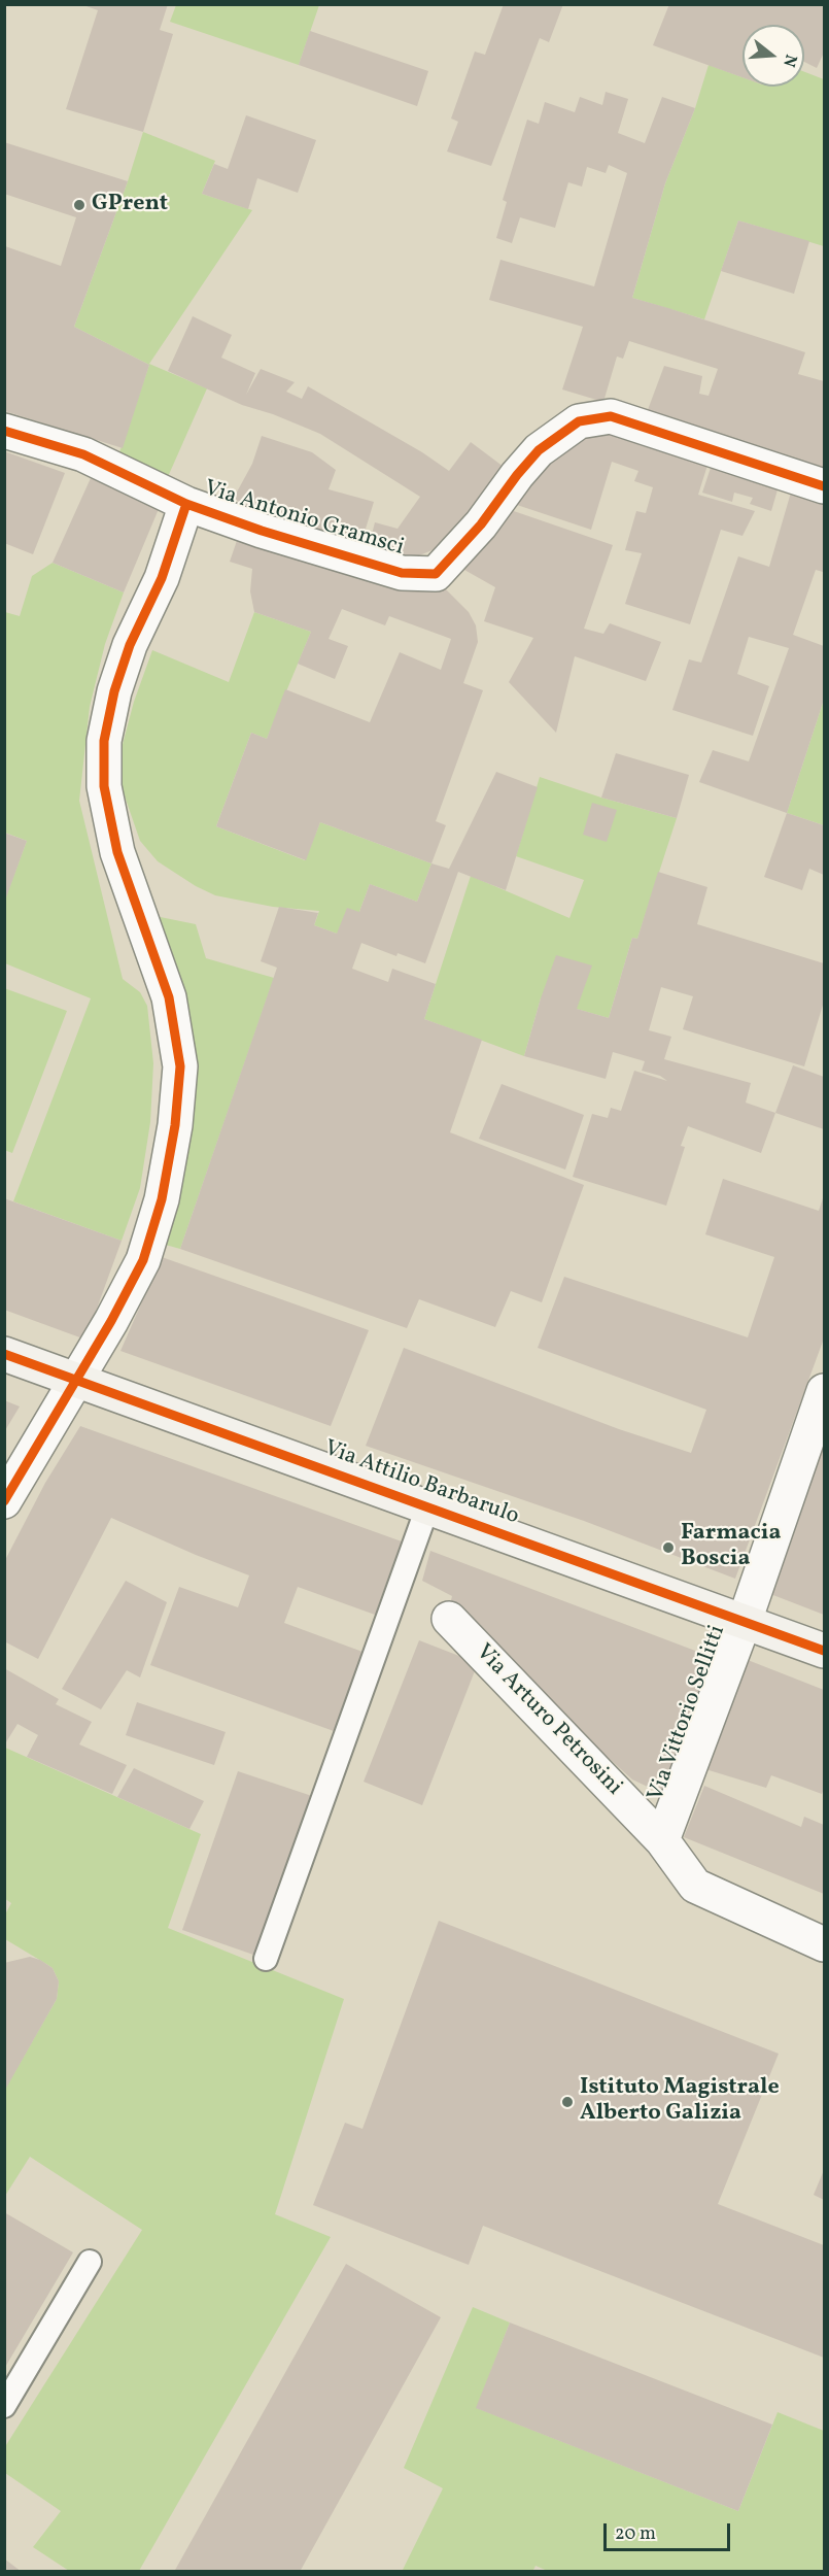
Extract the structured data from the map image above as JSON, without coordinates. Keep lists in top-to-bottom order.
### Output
{
  "streets": {
    "street": [
      "Via Antonio Gramsci",
      "Via Attilio Barbarulo",
      "Via Vittorio Sellitti",
      "Via Arturo Petrosini"
    ]
  },
  "crossings": [
    ["Via Attilio Barbarulo", "Via Vittorio Sellitti"],
    ["Via Vittorio Sellitti", "Via Arturo Petrosini"]
  ],
  "places": ["GPrent", "Farmacia Boscia", "Istituto Magistrale Alberto Galizia"],
  "scale_bar": "20 m",
  "north": "right"
}
